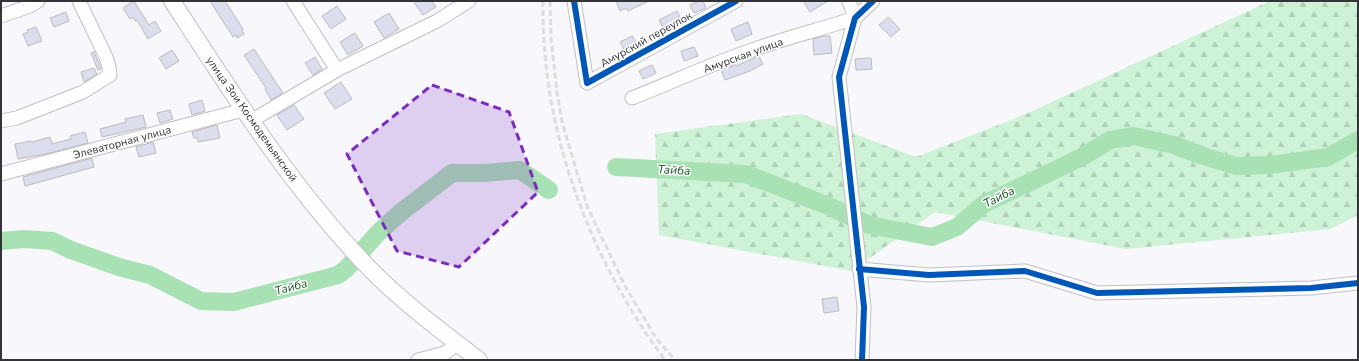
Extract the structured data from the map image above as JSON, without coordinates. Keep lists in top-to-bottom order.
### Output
{
  "streets": {
    "main road": ["улица Зои Космодемьянской"],
    "street": ["Амурский переулок", "Амурская улица", "Элеваторная улица"]
  },
  "crossings": [
    ["улица Зои Космодемьянской", "Элеваторная улица"]
  ],
  "water": ["Тайба"]
}
